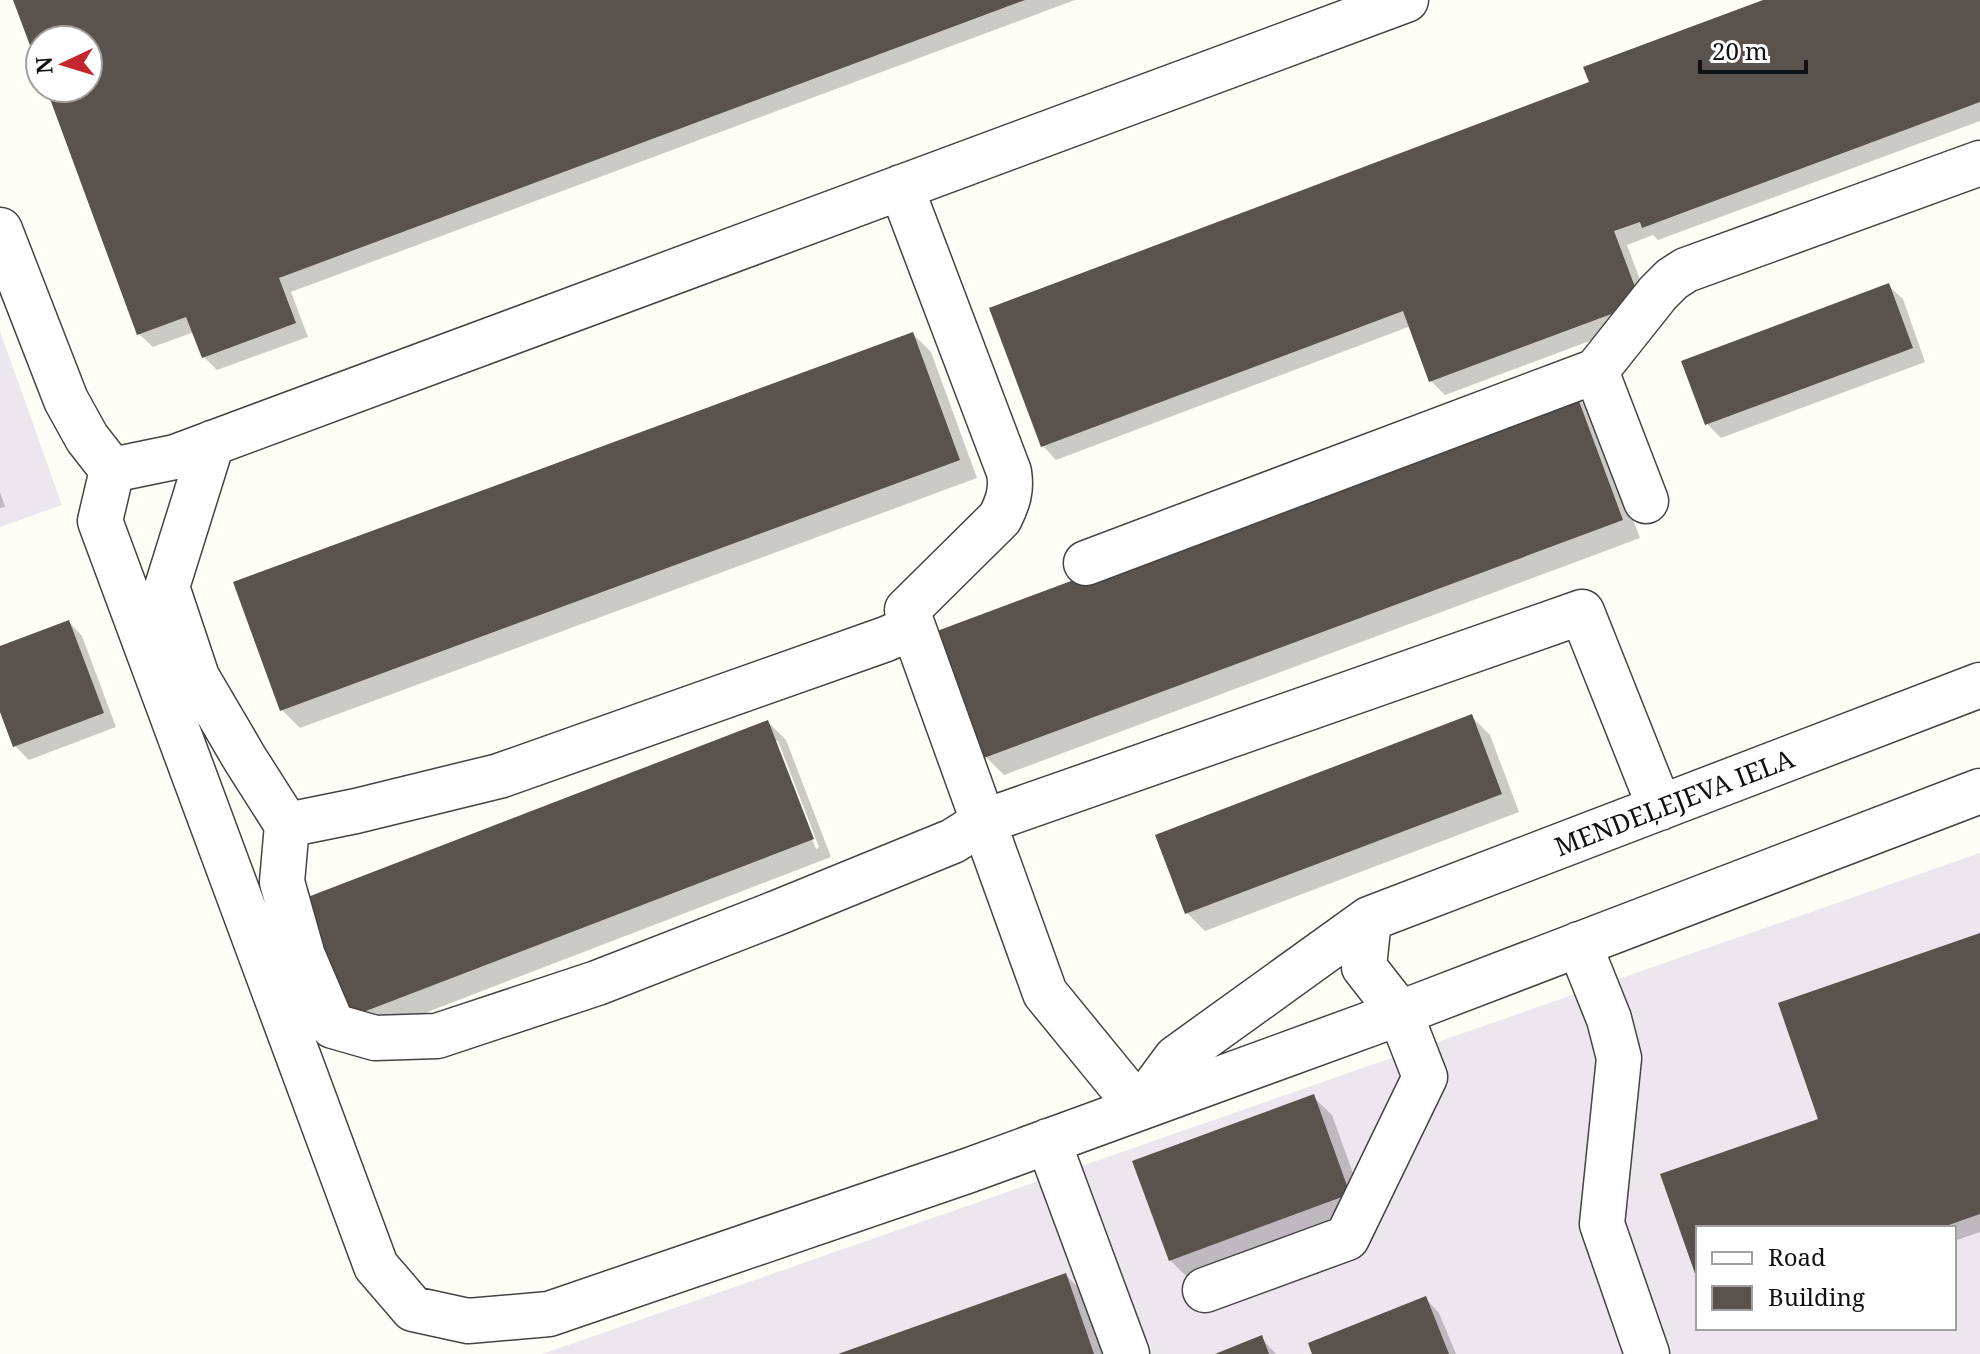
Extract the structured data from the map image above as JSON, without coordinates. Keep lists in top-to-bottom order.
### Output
{
  "streets": {
    "street": ["MENDEĻEJEVA IELA"]
  },
  "legend": ["Road", "Building"],
  "scale_bar": "20 m",
  "north": "left"
}
